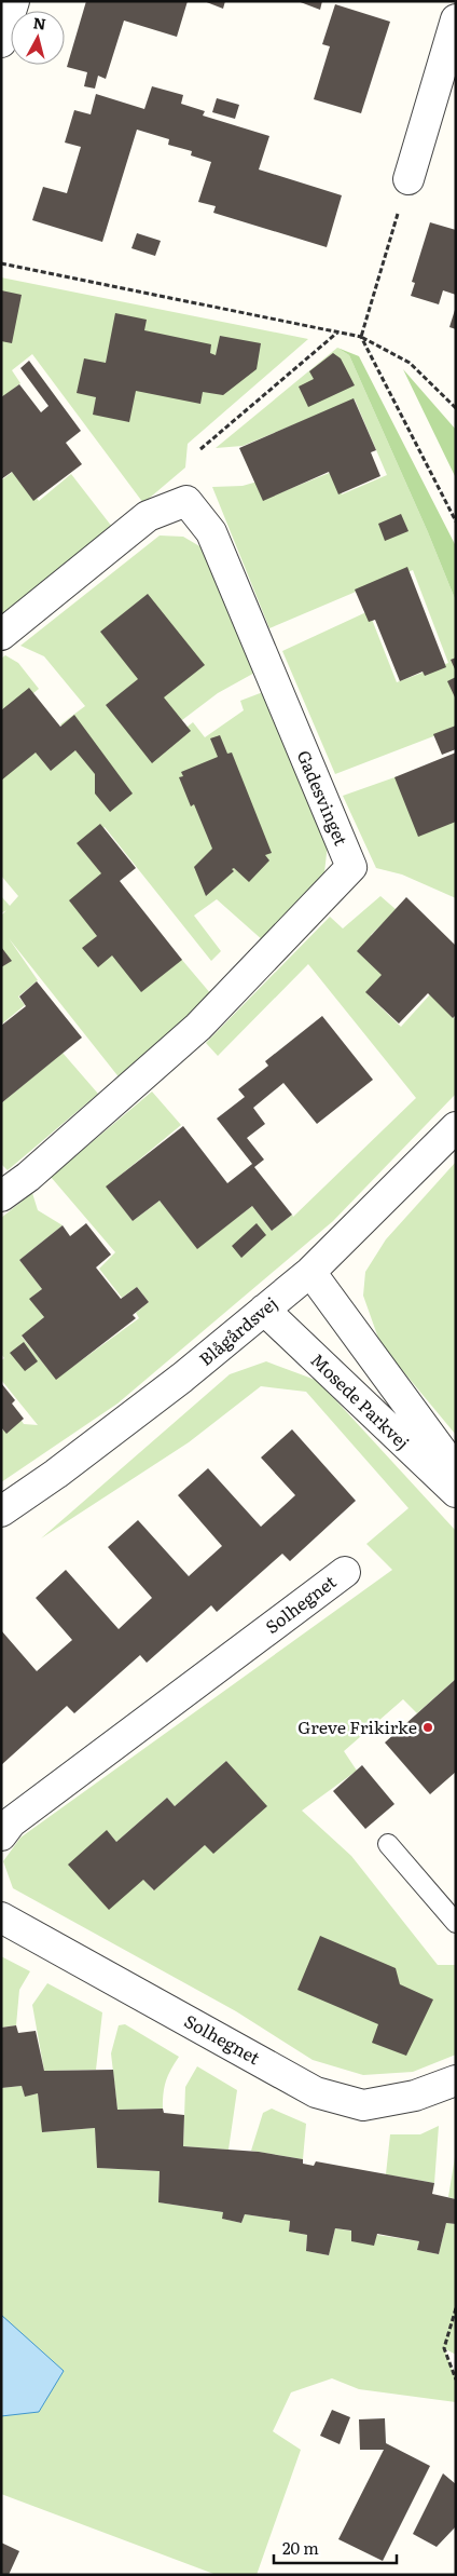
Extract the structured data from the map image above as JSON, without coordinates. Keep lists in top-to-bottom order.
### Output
{
  "streets": {
    "street": [
      "Gadesvinget",
      "Blågårdsvej",
      "Mosede Parkvej",
      "Solhegnet"
    ]
  },
  "crossings": [
    ["Blågårdsvej", "Mosede Parkvej"]
  ],
  "places": ["Greve Frikirke"],
  "scale_bar": "20 m",
  "north": "top"
}
